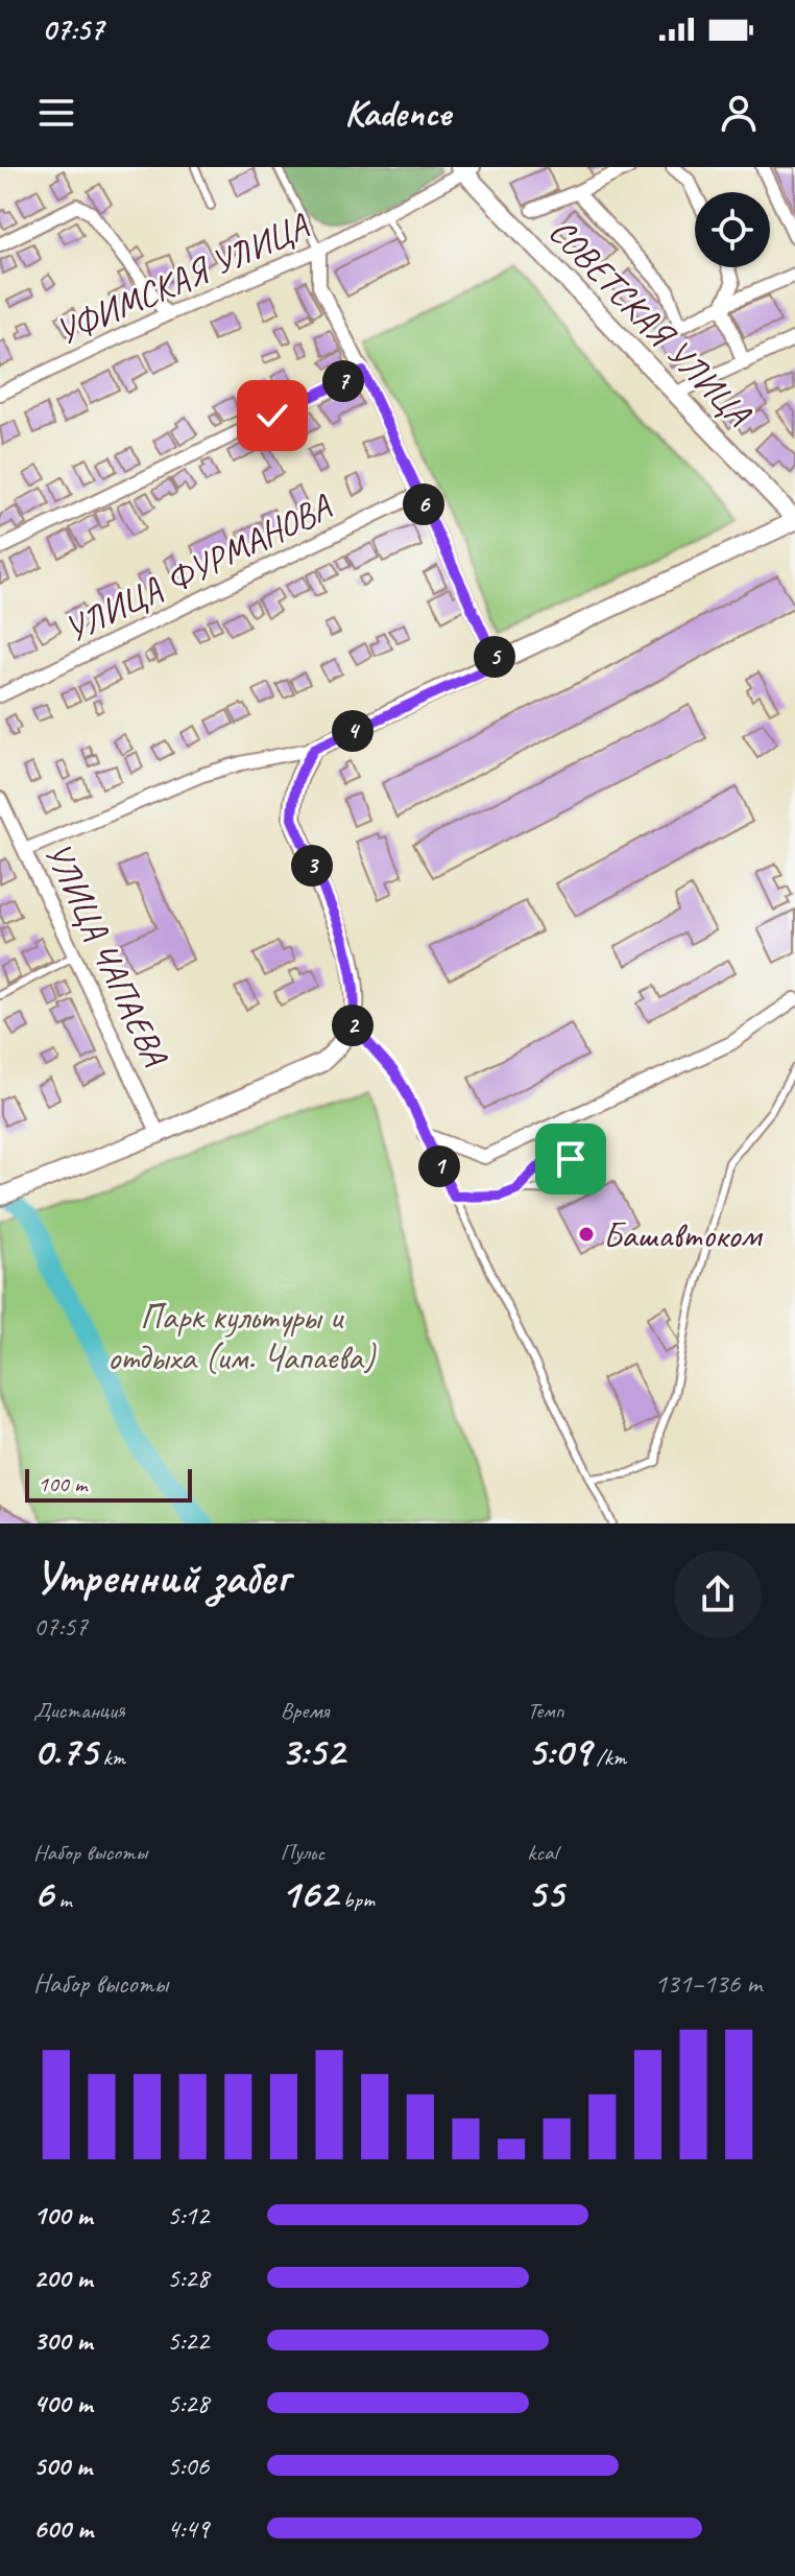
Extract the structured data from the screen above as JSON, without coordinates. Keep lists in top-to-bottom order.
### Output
{
  "streets": {
    "main road": ["СОВЕТСКАЯ УЛИЦА"],
    "street": ["УФИМСКАЯ УЛИЦА", "УЛИЦА ФУРМАНОВА", "УЛИЦА ЧАПАЕВА"]
  },
  "crossings": [
    ["УФИМСКАЯ УЛИЦА", "СОВЕТСКАЯ УЛИЦА"]
  ],
  "parks": ["Парк культуры и отдыха (им. Чапаева)"],
  "places": ["Башавтоком"],
  "scale_bar": "100 m",
  "page": {
    "status": "07:57",
    "header": "Kadence",
    "pins": [
      "7",
      "6",
      "5",
      "4",
      "3",
      "2",
      "1"
    ],
    "scale": "100 m",
    "heading": ["Утренний забег", "07:57"],
    "stats": [
      ["Дистанция", "0.75 km"],
      ["Время", "3:52"],
      ["Темп", "5:09 /km"],
      ["Набор высоты", "6 m"],
      ["Пульс", "162 bpm"],
      ["kcal", "55"]
    ],
    "chart": ["Набор высоты", "131–136 m"],
    "list": [
      {
        "name": "100 m",
        "note": "5:12"
      },
      {
        "name": "200 m",
        "note": "5:28"
      },
      {
        "name": "300 m",
        "note": "5:22"
      },
      {
        "name": "400 m",
        "note": "5:28"
      },
      {
        "name": "500 m",
        "note": "5:06"
      },
      {
        "name": "600 m",
        "note": "4:49"
      }
    ]
  }
}
